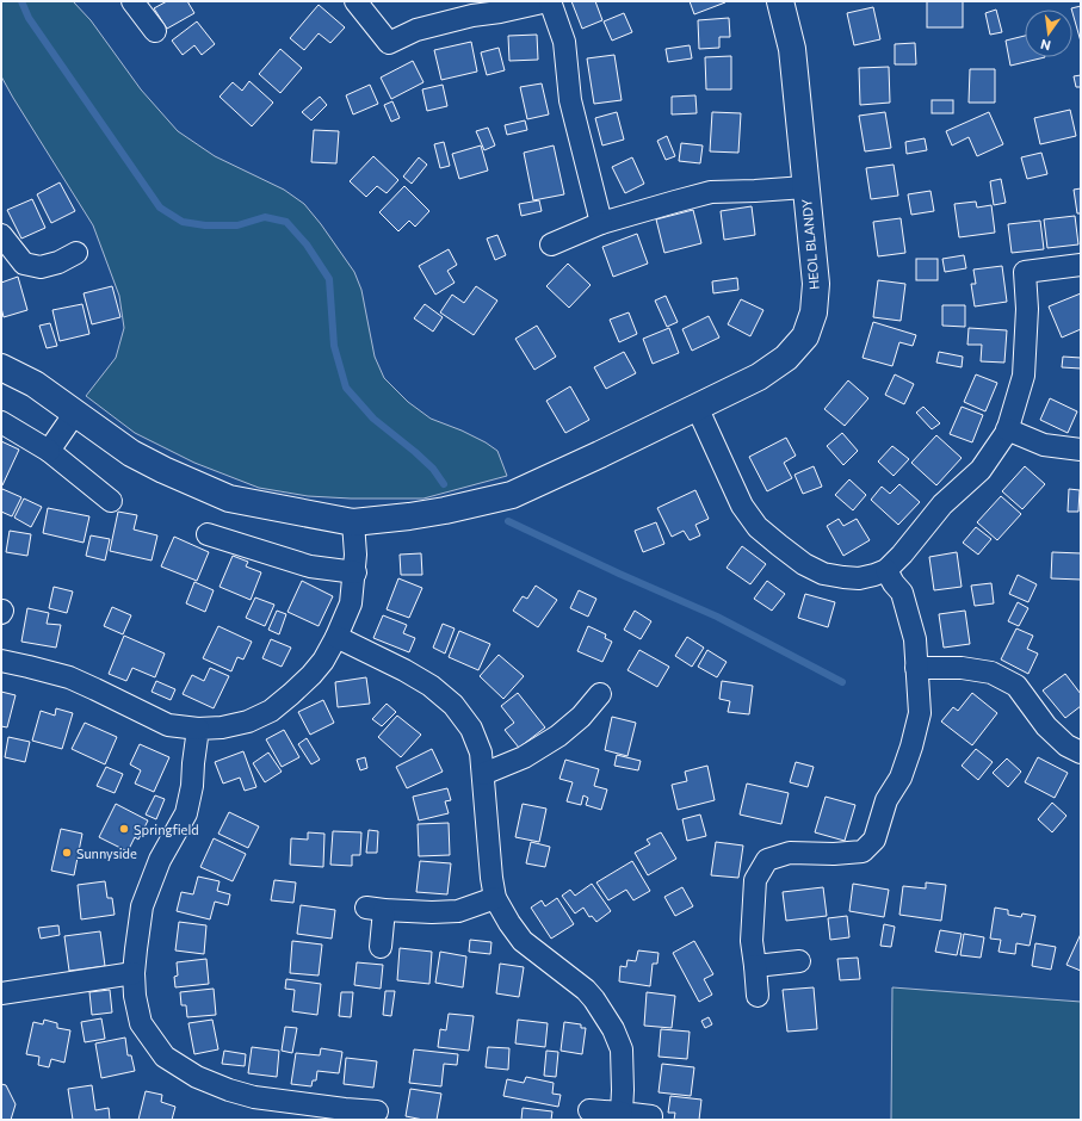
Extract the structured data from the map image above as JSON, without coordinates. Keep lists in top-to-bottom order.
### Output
{
  "streets": {
    "street": ["HEOL BLANDY"]
  },
  "places": ["Springfield", "Sunnyside"],
  "north": "bottom"
}
